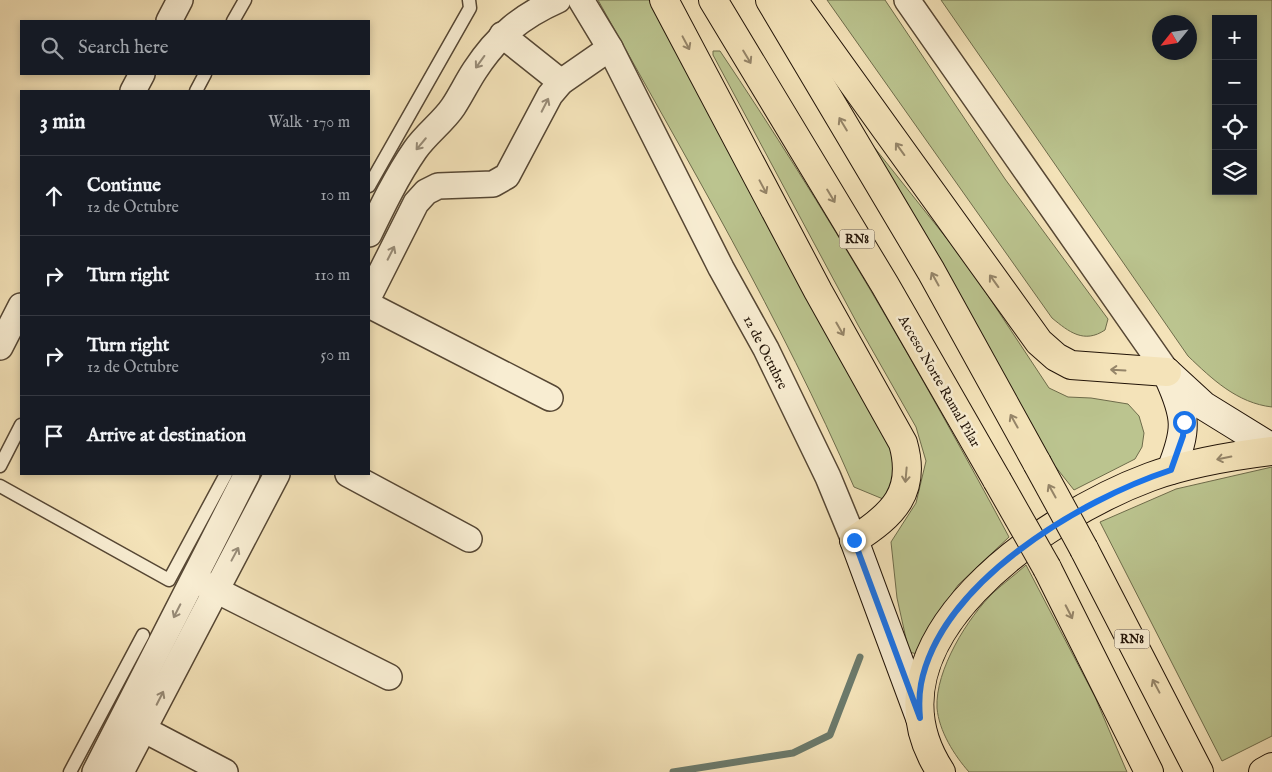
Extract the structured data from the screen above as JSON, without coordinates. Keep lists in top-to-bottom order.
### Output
{
  "streets": {
    "main road": ["RN8", "Acceso Norte Ramal Pilar"],
    "street": ["12 de Octubre"]
  },
  "north": "bottom left",
  "page": {
    "map_buttons": ["+", "−"],
    "search": "Search here",
    "heading": ["3 min", "Walk · 170 m"],
    "list": [
      ["Continue", "12 de Octubre", "10 m"],
      ["Turn right", "110 m"],
      ["Turn right", "12 de Octubre", "50 m"],
      "Arrive at destination"
    ]
  }
}
